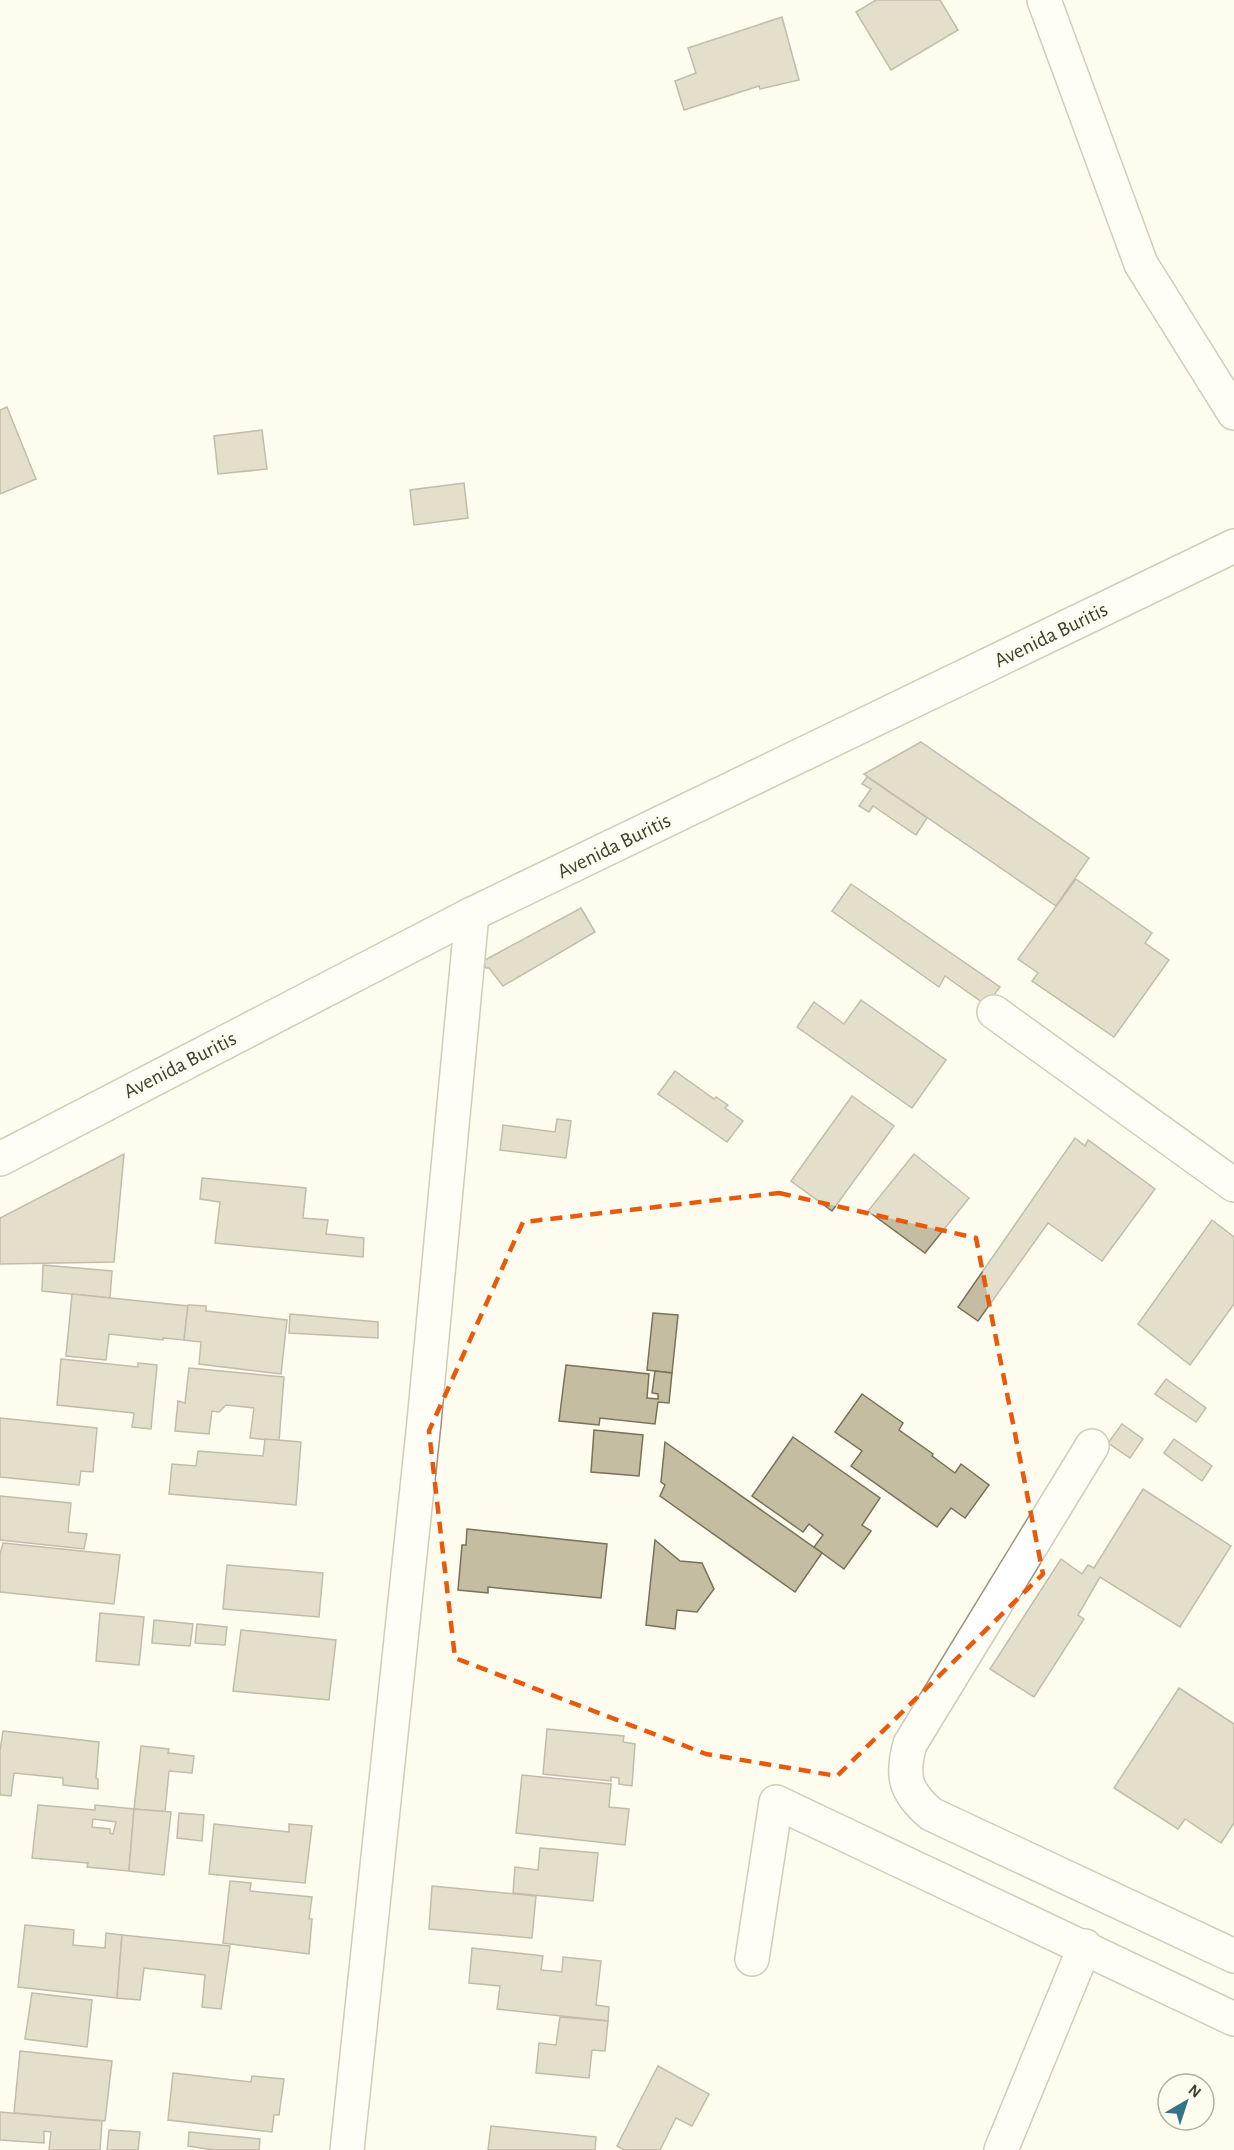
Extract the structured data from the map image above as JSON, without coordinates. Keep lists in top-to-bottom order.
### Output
{
  "streets": {
    "street": ["Avenida Buritis"]
  },
  "north": "top right"
}
